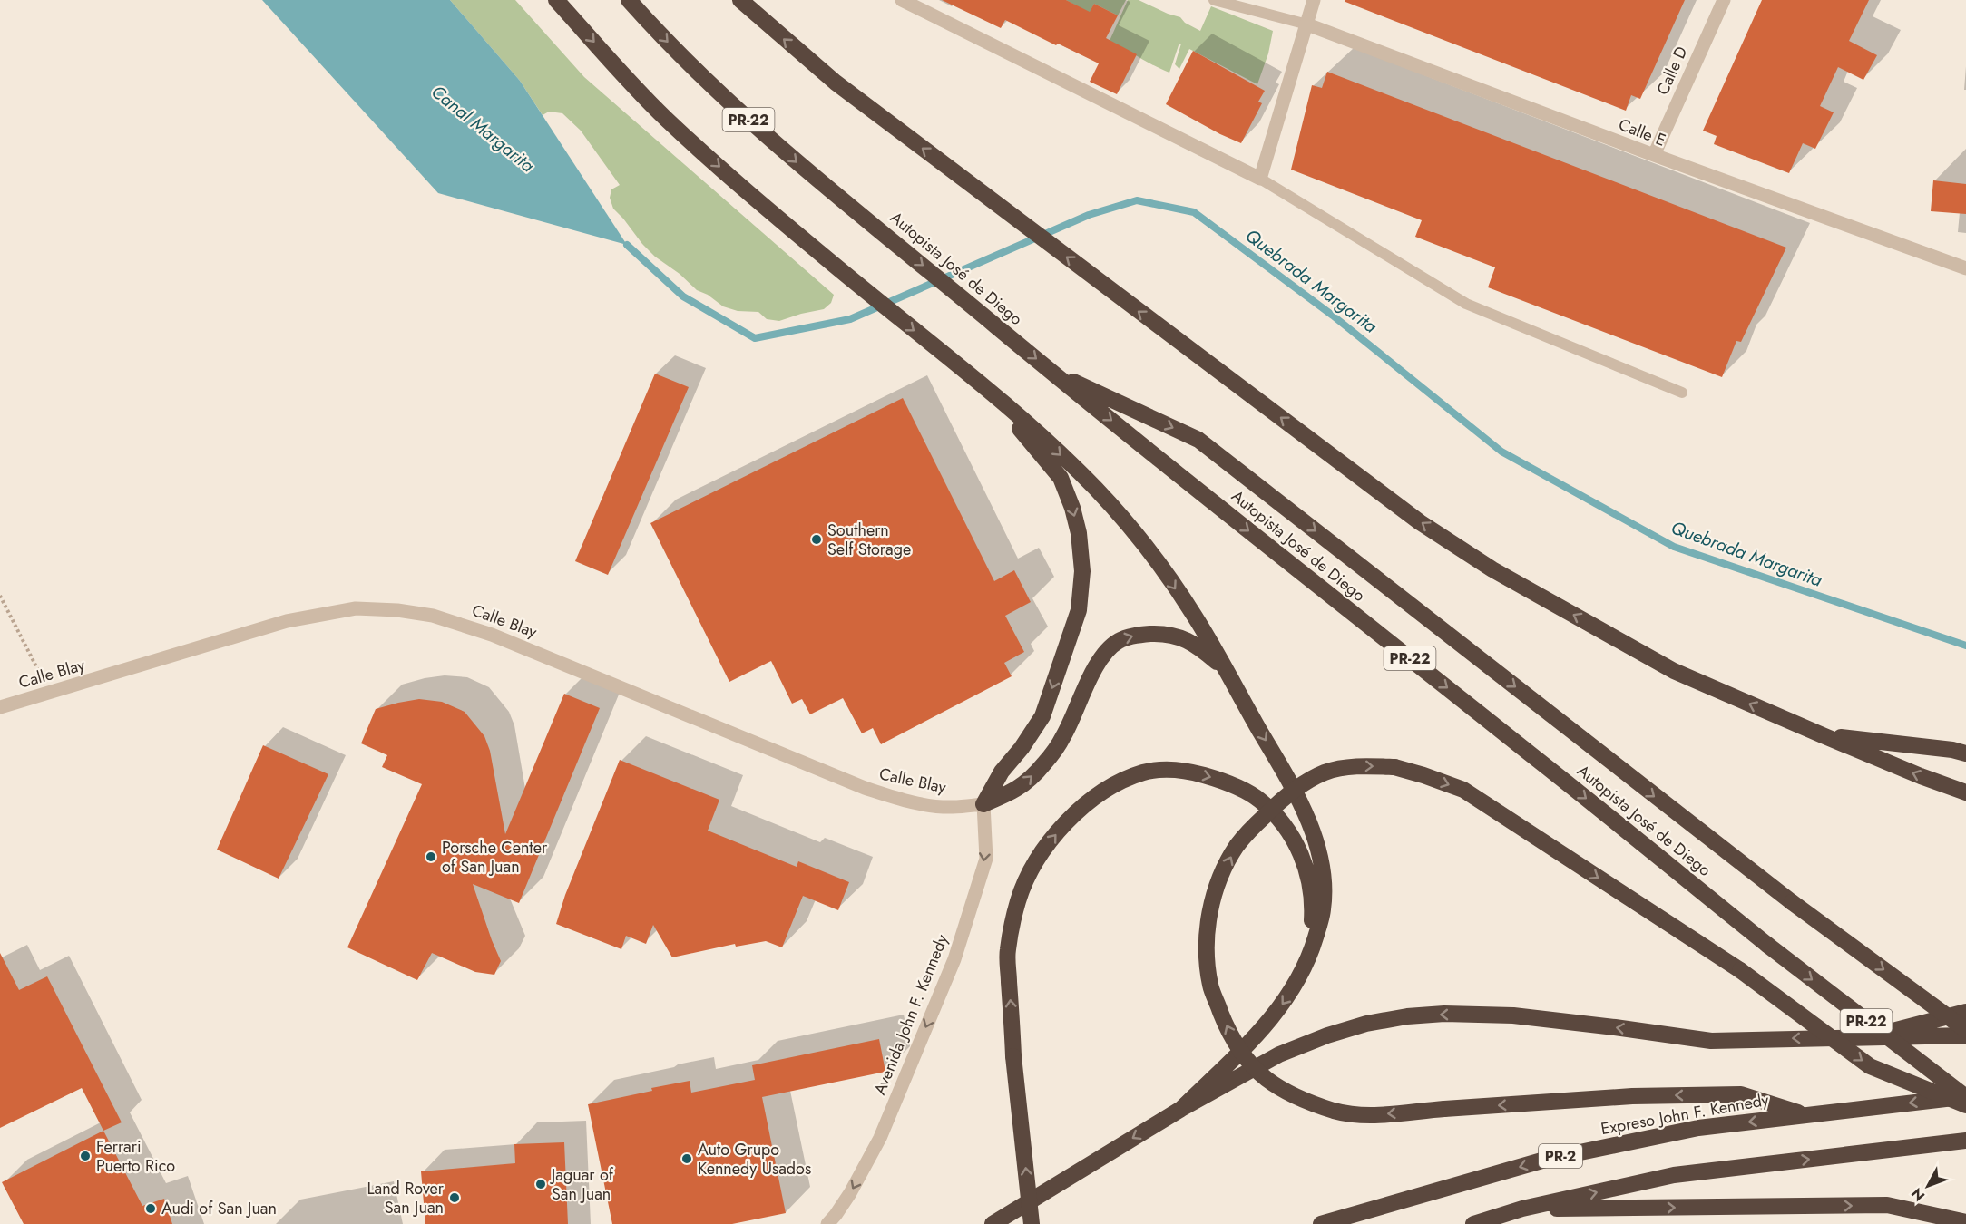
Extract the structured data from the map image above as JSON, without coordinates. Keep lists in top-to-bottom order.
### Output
{
  "streets": {
    "highway": [
      "PR-22",
      "Autopista José de Diego",
      "Expreso John F. Kennedy",
      "PR-2"
    ],
    "street": [
      "Calle D",
      "Calle E",
      "Calle Blay",
      "Avenida John F. Kennedy"
    ]
  },
  "crossings": [
    ["Calle D", "Calle E"],
    ["Autopista José de Diego", "Expreso John F. Kennedy"],
    ["Calle Blay", "Avenida John F. Kennedy"]
  ],
  "one_way": ["Avenida John F. Kennedy"],
  "water": ["Canal Margarita", "Quebrada Margarita"],
  "places": [
    "Southern Self Storage",
    "Porsche Center of San Juan",
    "Ferrari Puerto Rico",
    "Auto Grupo Kennedy Usados",
    "Jaguar of San Juan",
    "Land Rover San Juan",
    "Audi of San Juan"
  ],
  "north": "bottom left"
}
